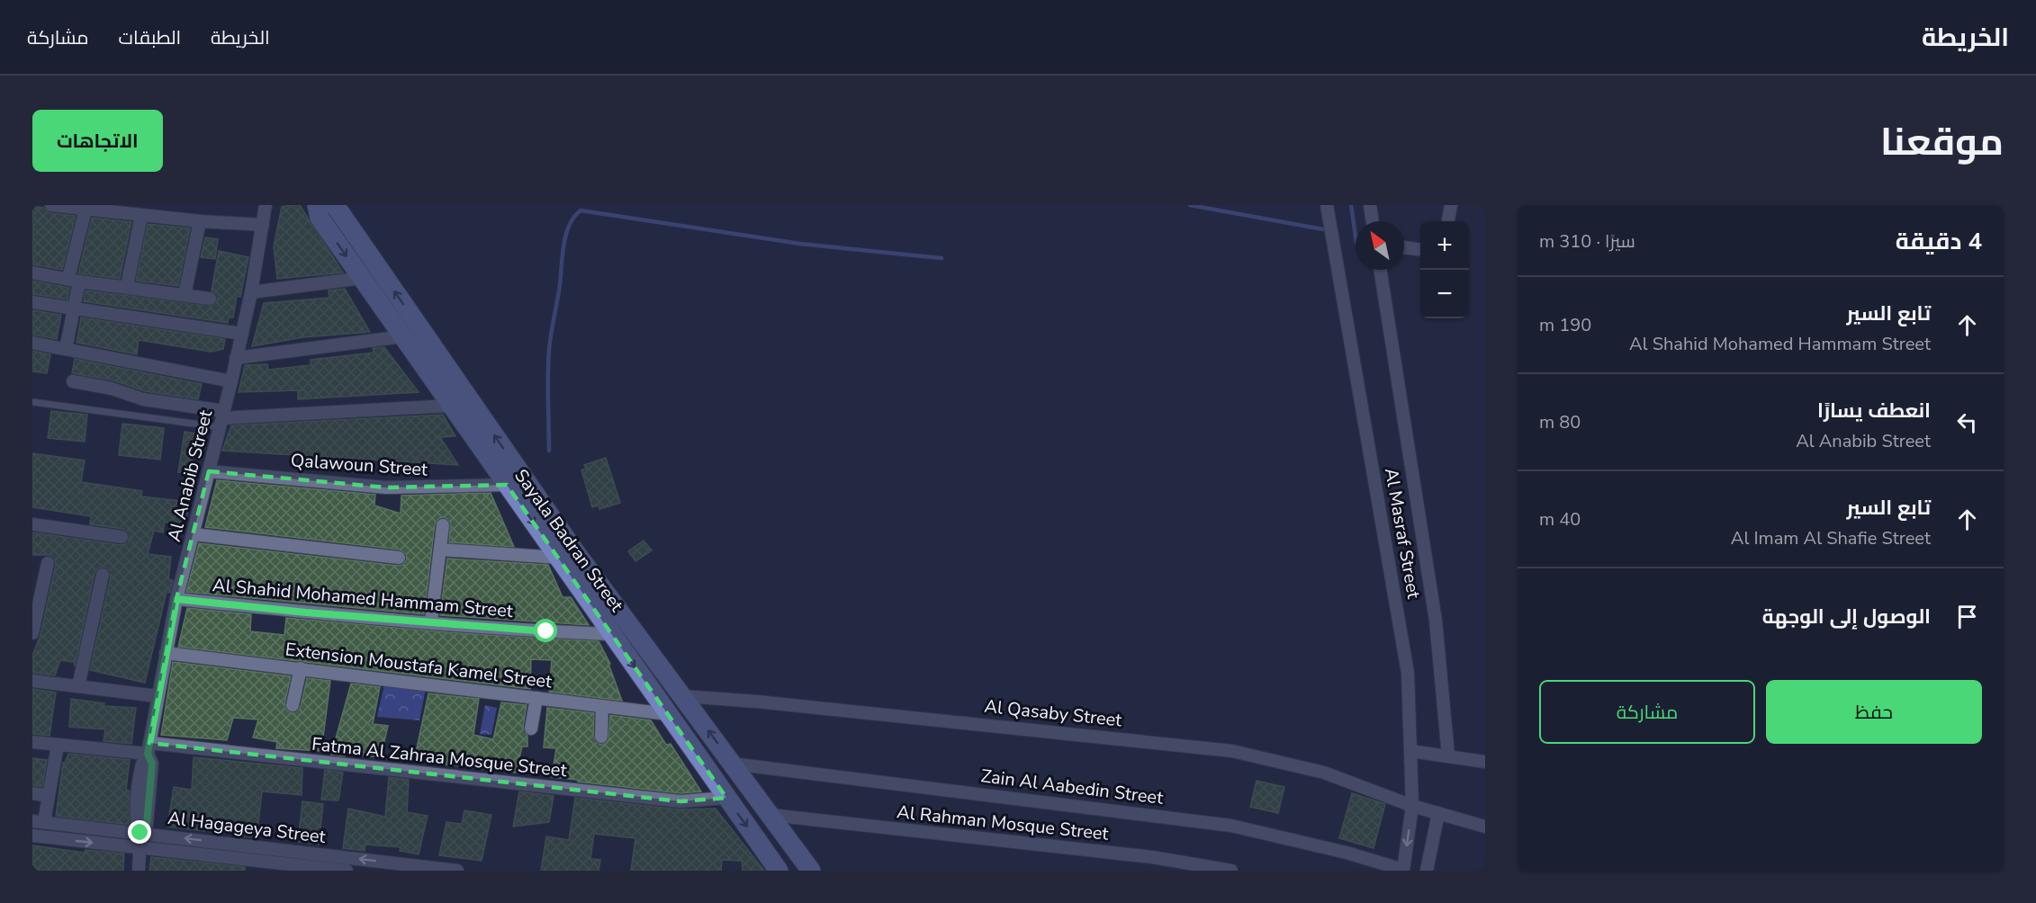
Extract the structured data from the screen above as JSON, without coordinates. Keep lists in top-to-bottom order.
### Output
{
  "streets": {
    "main road": ["Sayala Badran Street"],
    "street": [
      "Qalawoun Street",
      "Al Anabib Street",
      "Al Masraf Street",
      "Al Shahid Mohamed Hammam Street",
      "Extension Moustafa Kamel Street",
      "Al Qasaby Street",
      "Fatma Al Zahraa Mosque Street",
      "Zain Al Aabedin Street",
      "Al Rahman Mosque Street",
      "Al Hagageya Street"
    ]
  },
  "crossings": [
    ["Qalawoun Street", "Al Anabib Street"],
    ["Qalawoun Street", "Sayala Badran Street"],
    ["Al Anabib Street", "Al Shahid Mohamed Hammam Street"],
    ["Al Anabib Street", "Extension Moustafa Kamel Street"],
    ["Al Anabib Street", "Fatma Al Zahraa Mosque Street"],
    ["Al Anabib Street", "Al Hagageya Street"],
    ["Al Masraf Street", "Al Qasaby Street"],
    ["Al Masraf Street", "Zain Al Aabedin Street"],
    ["Sayala Badran Street", "Al Shahid Mohamed Hammam Street"],
    ["Sayala Badran Street", "Extension Moustafa Kamel Street"],
    ["Sayala Badran Street", "Al Qasaby Street"],
    ["Sayala Badran Street", "Fatma Al Zahraa Mosque Street"],
    ["Sayala Badran Street", "Zain Al Aabedin Street"],
    ["Sayala Badran Street", "Al Rahman Mosque Street"]
  ],
  "north": "top left",
  "page": {
    "header": "الخريطة",
    "nav": ["الخريطة", "الطبقات", "مشاركة"],
    "title": "موقعنا",
    "buttons": [
      "الاتجاهات",
      ["حفظ", "مشاركة"]
    ],
    "heading": ["4 دقيقة", "سيرًا · 310 m"],
    "map_buttons": ["+", "−"],
    "list": [
      ["تابع السير", "Al Shahid Mohamed Hammam Street", "190 m"],
      ["انعطف يسارًا", "Al Anabib Street", "80 m"],
      ["تابع السير", "Al Imam Al Shafie Street", "40 m"],
      "الوصول إلى الوجهة"
    ]
  }
}
